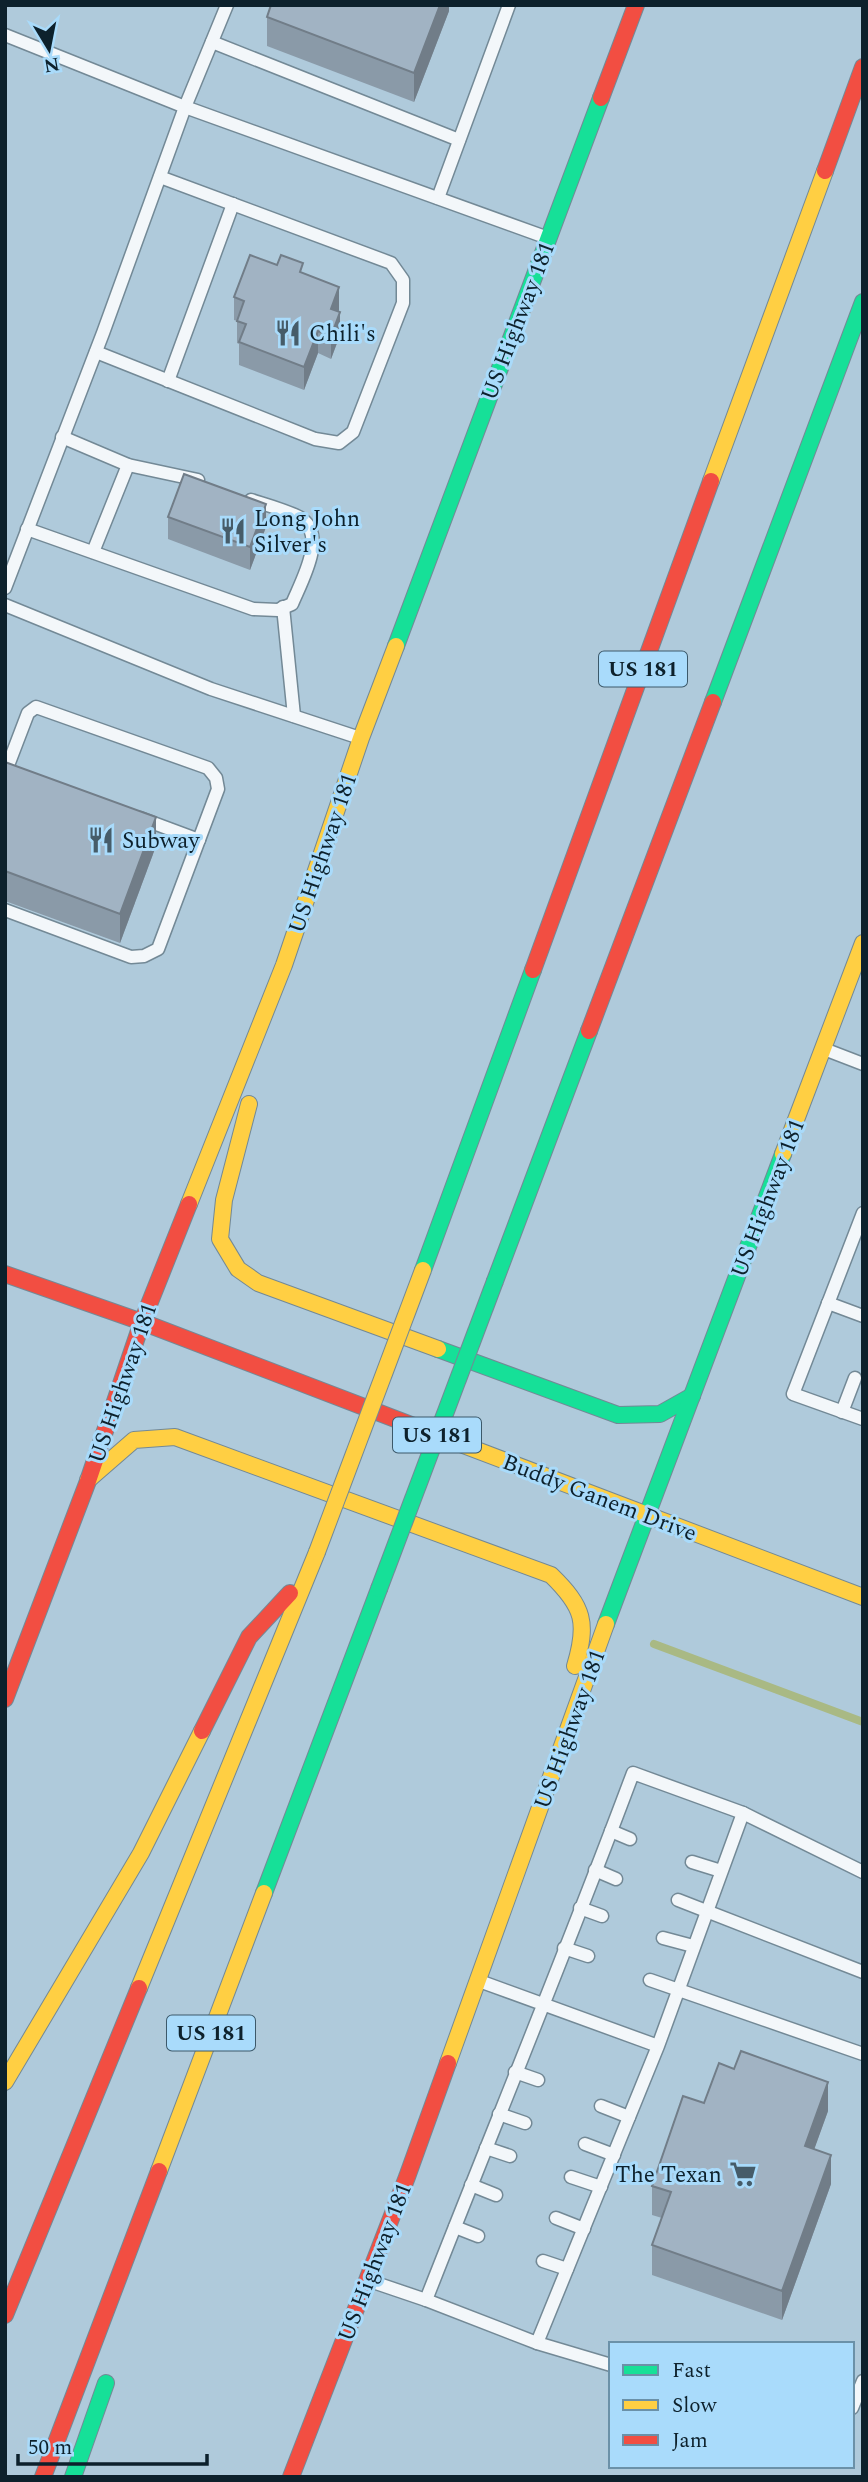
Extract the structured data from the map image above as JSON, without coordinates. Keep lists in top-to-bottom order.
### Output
{
  "streets": {
    "main road": ["US Highway 181", "US 181", "Buddy Ganem Drive"]
  },
  "crossings": [
    ["US Highway 181", "Buddy Ganem Drive"]
  ],
  "places": {
    "restaurant": ["Chili's", "Long John Silver's", "Subway"],
    "supermarket": ["The Texan"]
  },
  "legend": ["Fast", "Slow", "Jam"],
  "scale_bar": "50 m",
  "north": "bottom"
}
